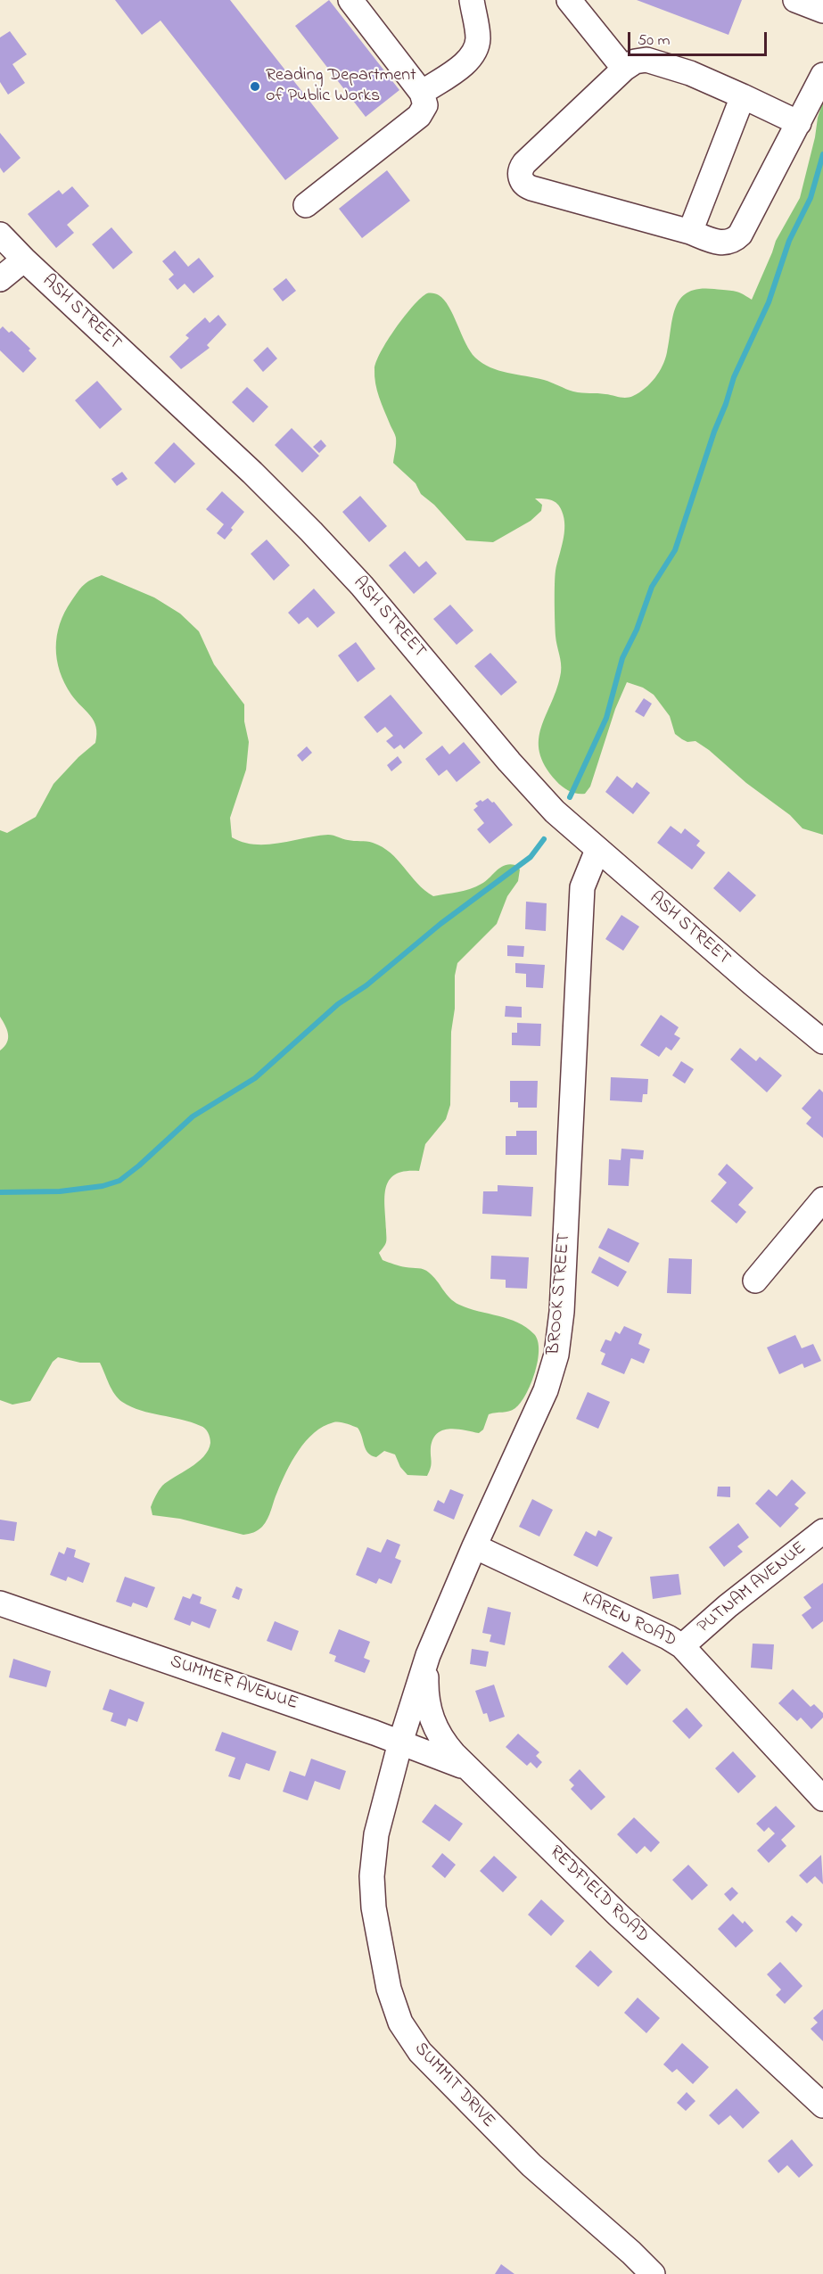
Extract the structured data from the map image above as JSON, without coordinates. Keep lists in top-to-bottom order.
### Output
{
  "streets": {
    "street": [
      "ASH STREET",
      "BROOK STREET",
      "PUTNAM AVENUE",
      "KAREN ROAD",
      "SUMMER AVENUE",
      "REDFIELD ROAD",
      "SUMMIT DRIVE"
    ]
  },
  "crossings": [
    ["ASH STREET", "BROOK STREET"],
    ["BROOK STREET", "KAREN ROAD"],
    ["BROOK STREET", "SUMMER AVENUE"],
    ["BROOK STREET", "REDFIELD ROAD"],
    ["BROOK STREET", "SUMMIT DRIVE"],
    ["PUTNAM AVENUE", "KAREN ROAD"],
    ["SUMMER AVENUE", "REDFIELD ROAD"],
    ["SUMMER AVENUE", "SUMMIT DRIVE"]
  ],
  "places": ["Reading Department of Public Works"],
  "scale_bar": "50 m"
}
